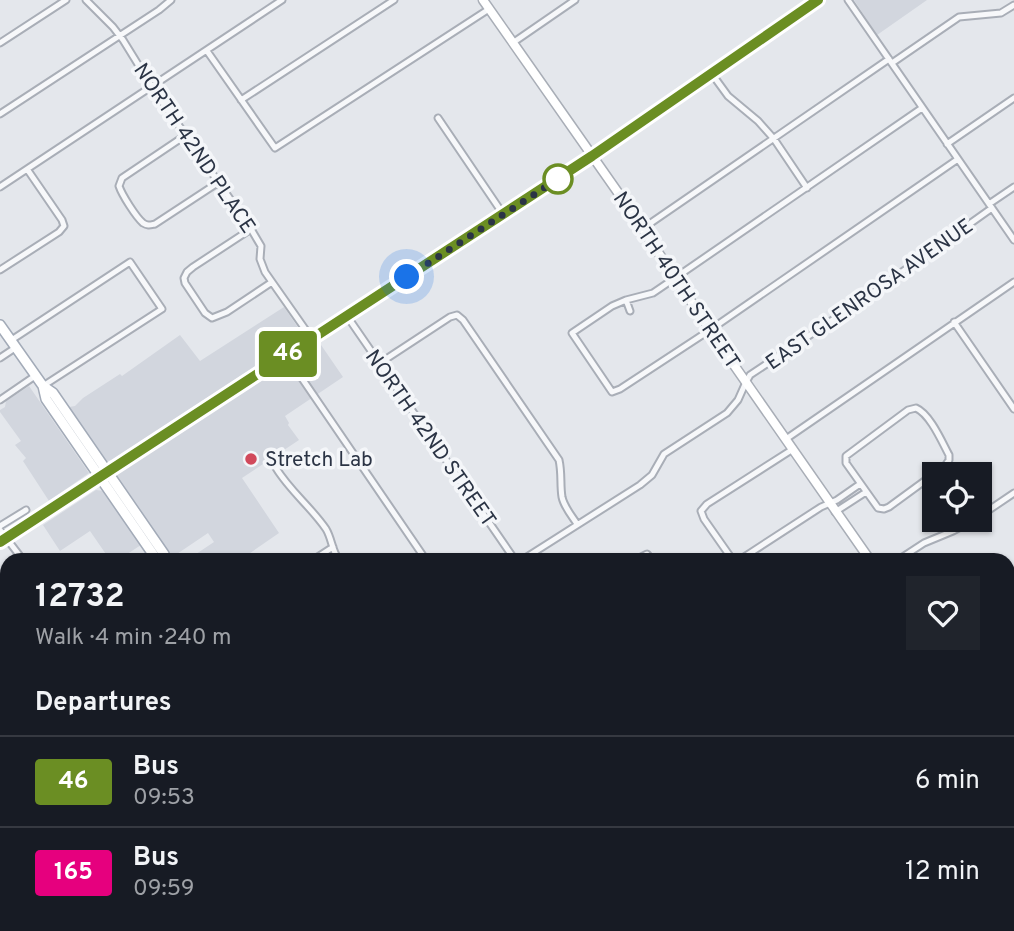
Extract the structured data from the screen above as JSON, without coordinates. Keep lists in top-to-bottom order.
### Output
{
  "streets": {
    "main road": ["NORTH 40TH STREET"],
    "street": ["NORTH 42ND PLACE", "EAST GLENROSA AVENUE", "NORTH 42ND STREET"]
  },
  "crossings": [
    ["NORTH 40TH STREET", "EAST GLENROSA AVENUE"]
  ],
  "places": ["Stretch Lab"],
  "lines": ["bus line 46"],
  "page": {
    "on_map": "46",
    "heading": [
      ["12732", "Walk · 4 min · 240 m"],
      "Departures"
    ],
    "list": [
      {
        "mark": "46",
        "name": "Bus",
        "note": "09:53",
        "value": "6 min"
      },
      {
        "mark": "165",
        "name": "Bus",
        "note": "09:59",
        "value": "12 min"
      }
    ]
  }
}
